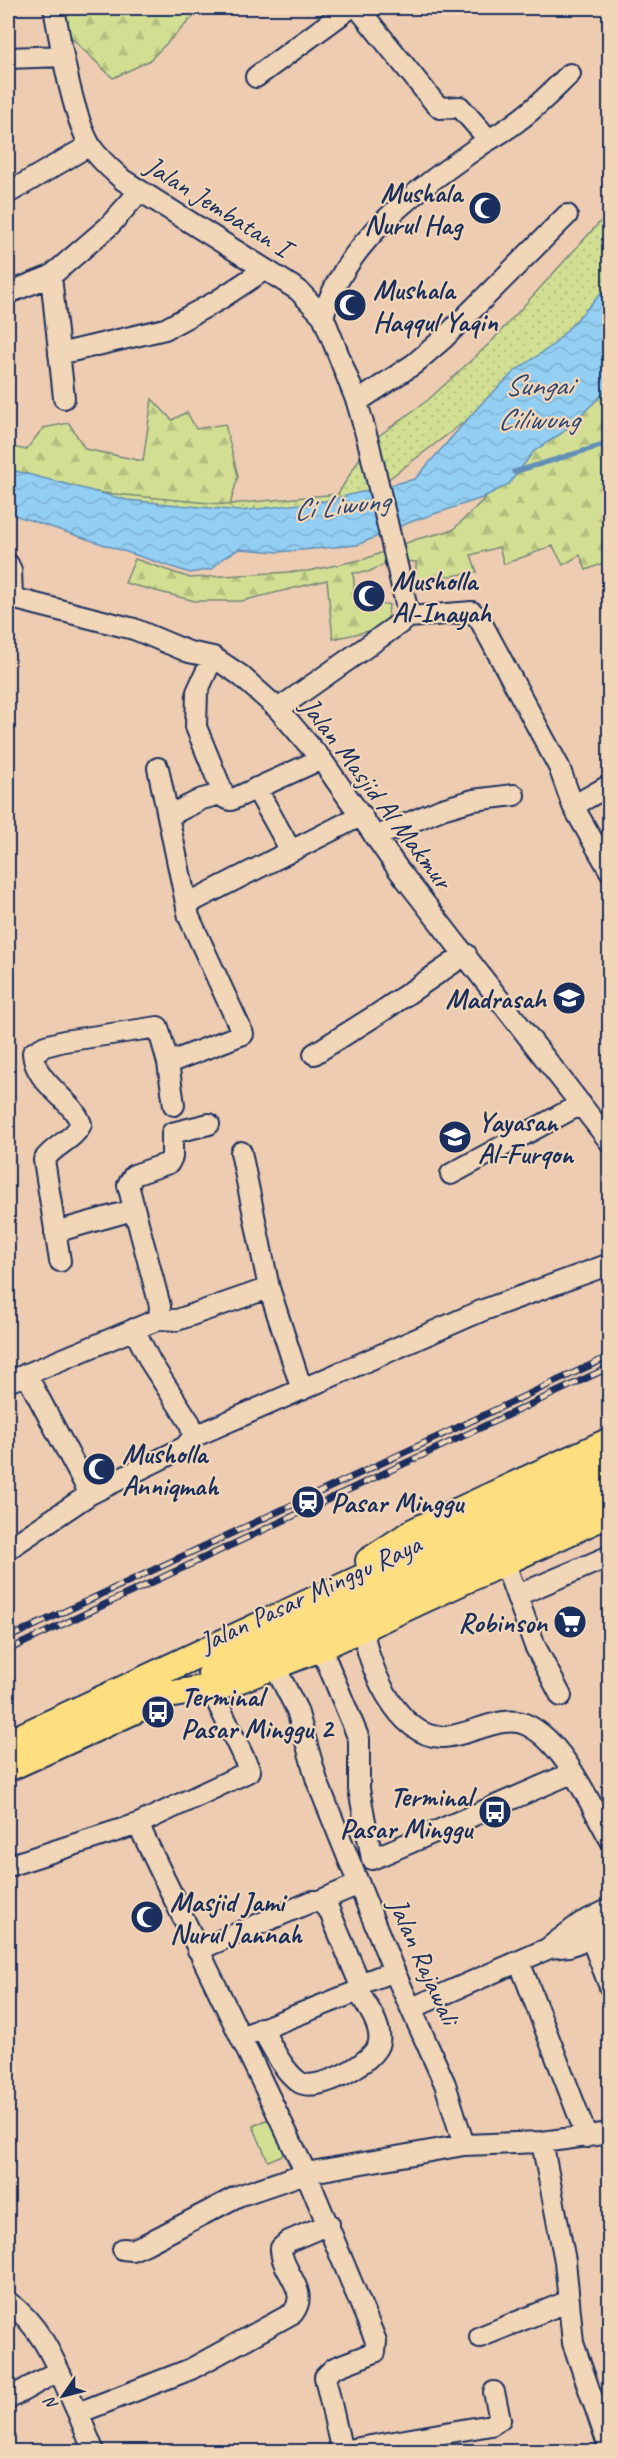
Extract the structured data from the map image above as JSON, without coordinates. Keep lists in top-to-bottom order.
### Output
{
  "streets": {
    "main road": ["Jalan Pasar Minggu Raya"],
    "street": ["Jalan Jembatan I", "Jalan Masjid Al Makmur", "Jalan Rajawali"]
  },
  "crossings": [
    ["Jalan Pasar Minggu Raya", "Jalan Rajawali"]
  ],
  "water": ["Sungai Ciliwung", "Ci Liwung"],
  "places": {
    "mosque": [
      "Mushala Nurul Hag",
      "Mushala Haqqul Yaqin",
      "Musholla Al-Inayah",
      "Musholla Anniqmah",
      "Masjid Jami Nurul Jannah"
    ],
    "school or university": ["Madrasah", "Yayasan Al-Furqon"],
    "station": ["Pasar Minggu"],
    "supermarket": ["Robinson"],
    "bus stop": ["Terminal Pasar Minggu 2", "Terminal Pasar Minggu"]
  },
  "north": "bottom left"
}
